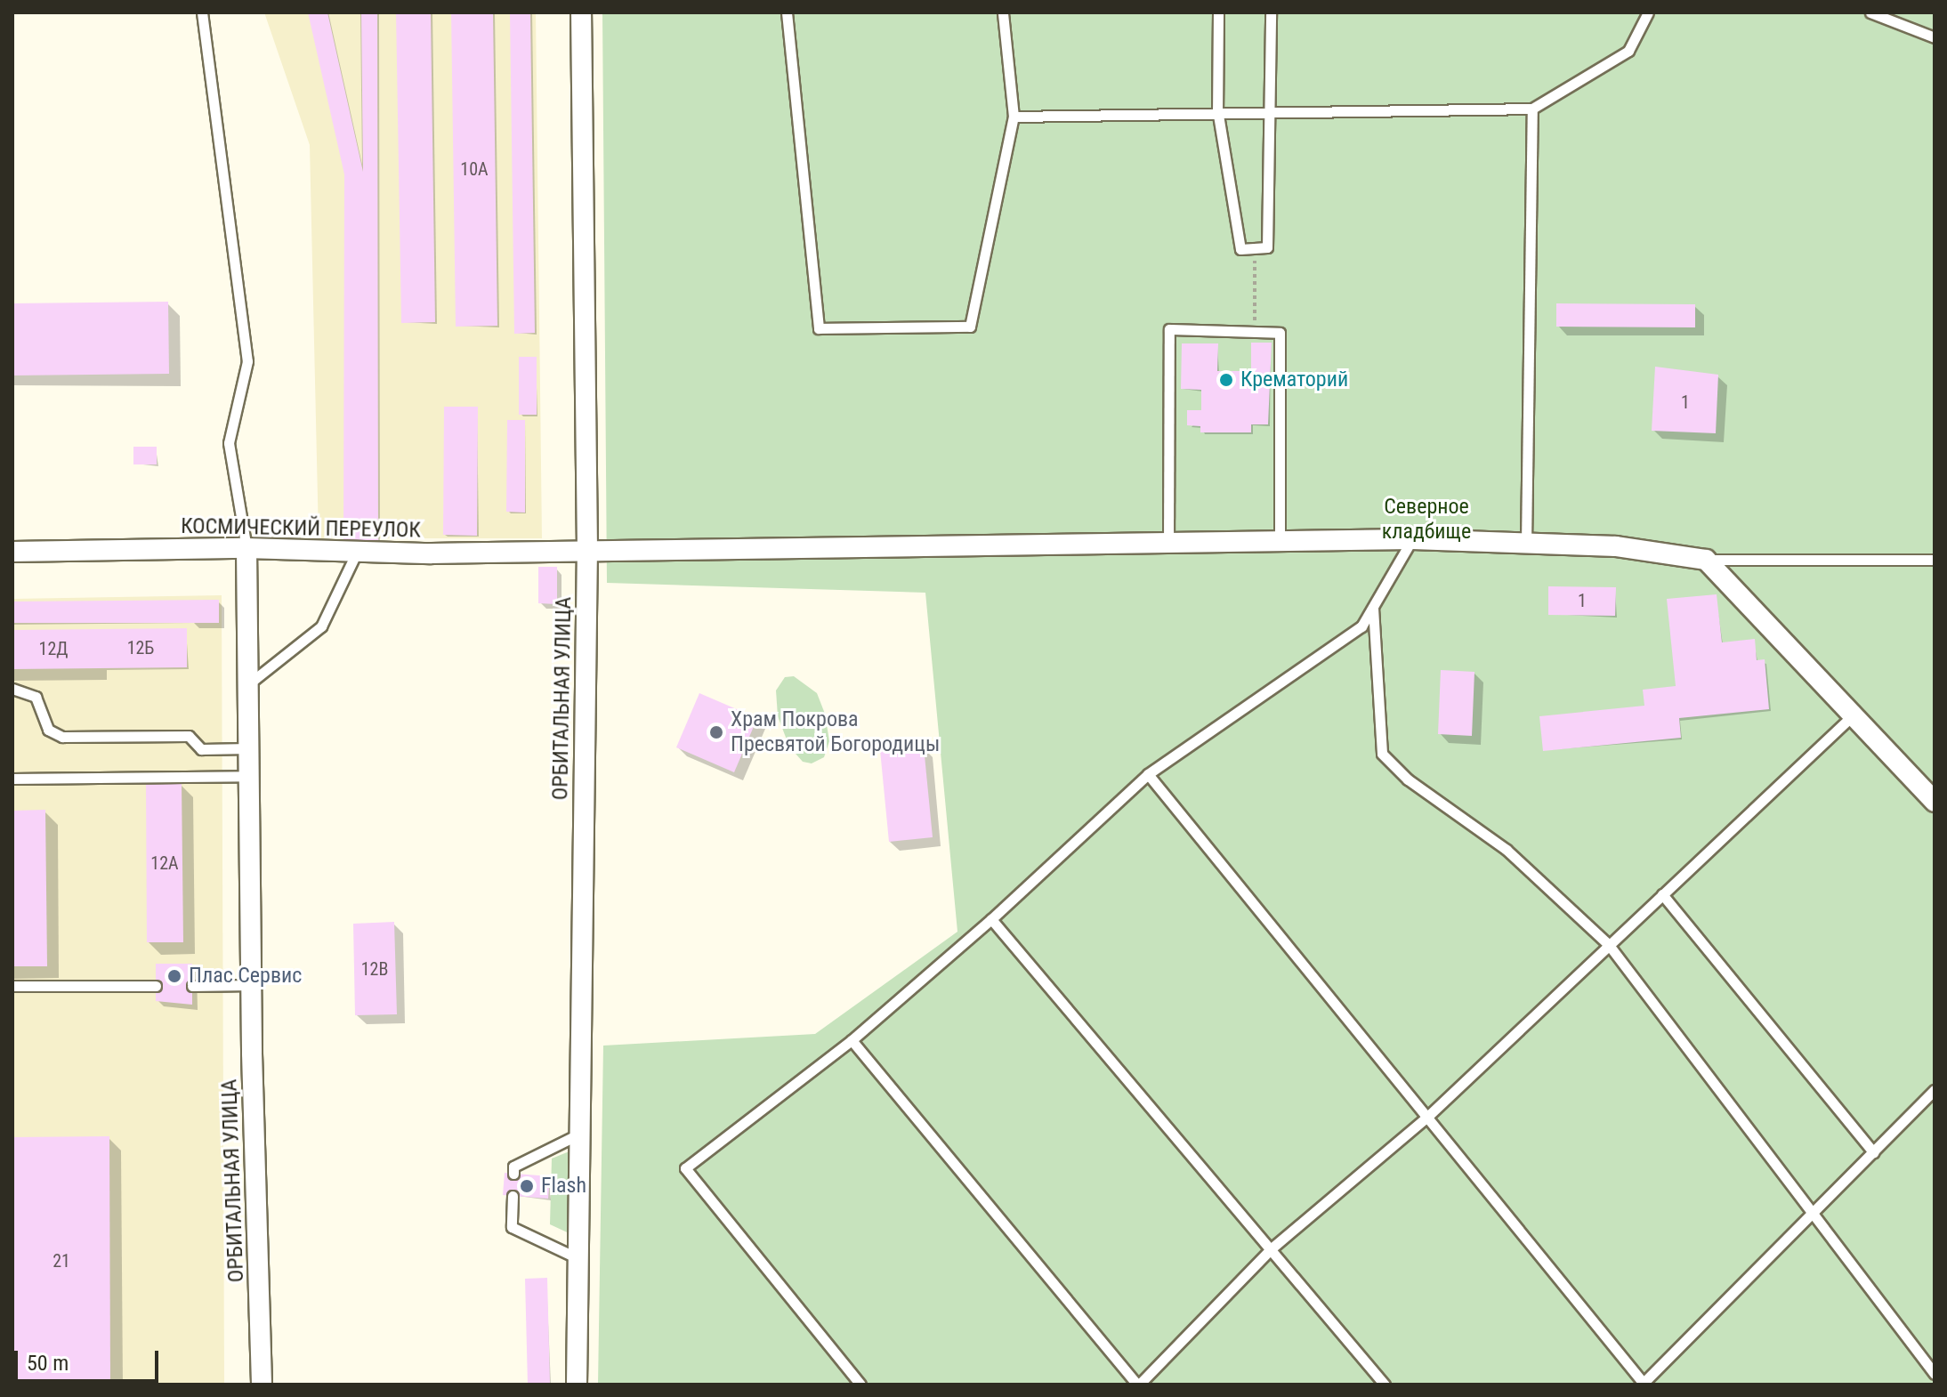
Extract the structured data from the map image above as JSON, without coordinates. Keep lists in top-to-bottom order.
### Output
{
  "streets": {
    "street": ["КОСМИЧЕСКИЙ ПЕРЕУЛОК", "ОРБИТАЛЬНАЯ УЛИЦА"]
  },
  "crossings": [
    ["КОСМИЧЕСКИЙ ПЕРЕУЛОК", "ОРБИТАЛЬНАЯ УЛИЦА"]
  ],
  "parks": ["Северное кладбище"],
  "places": [
    "Крематорий",
    "Храм Покрова Пресвятой Богородицы",
    "Плас Сервис",
    "Flash"
  ],
  "house_numbers": [
    "10А",
    "1",
    "1",
    "12Б",
    "12Д",
    "12А",
    "12В",
    "21"
  ],
  "scale_bar": "50 m"
}
